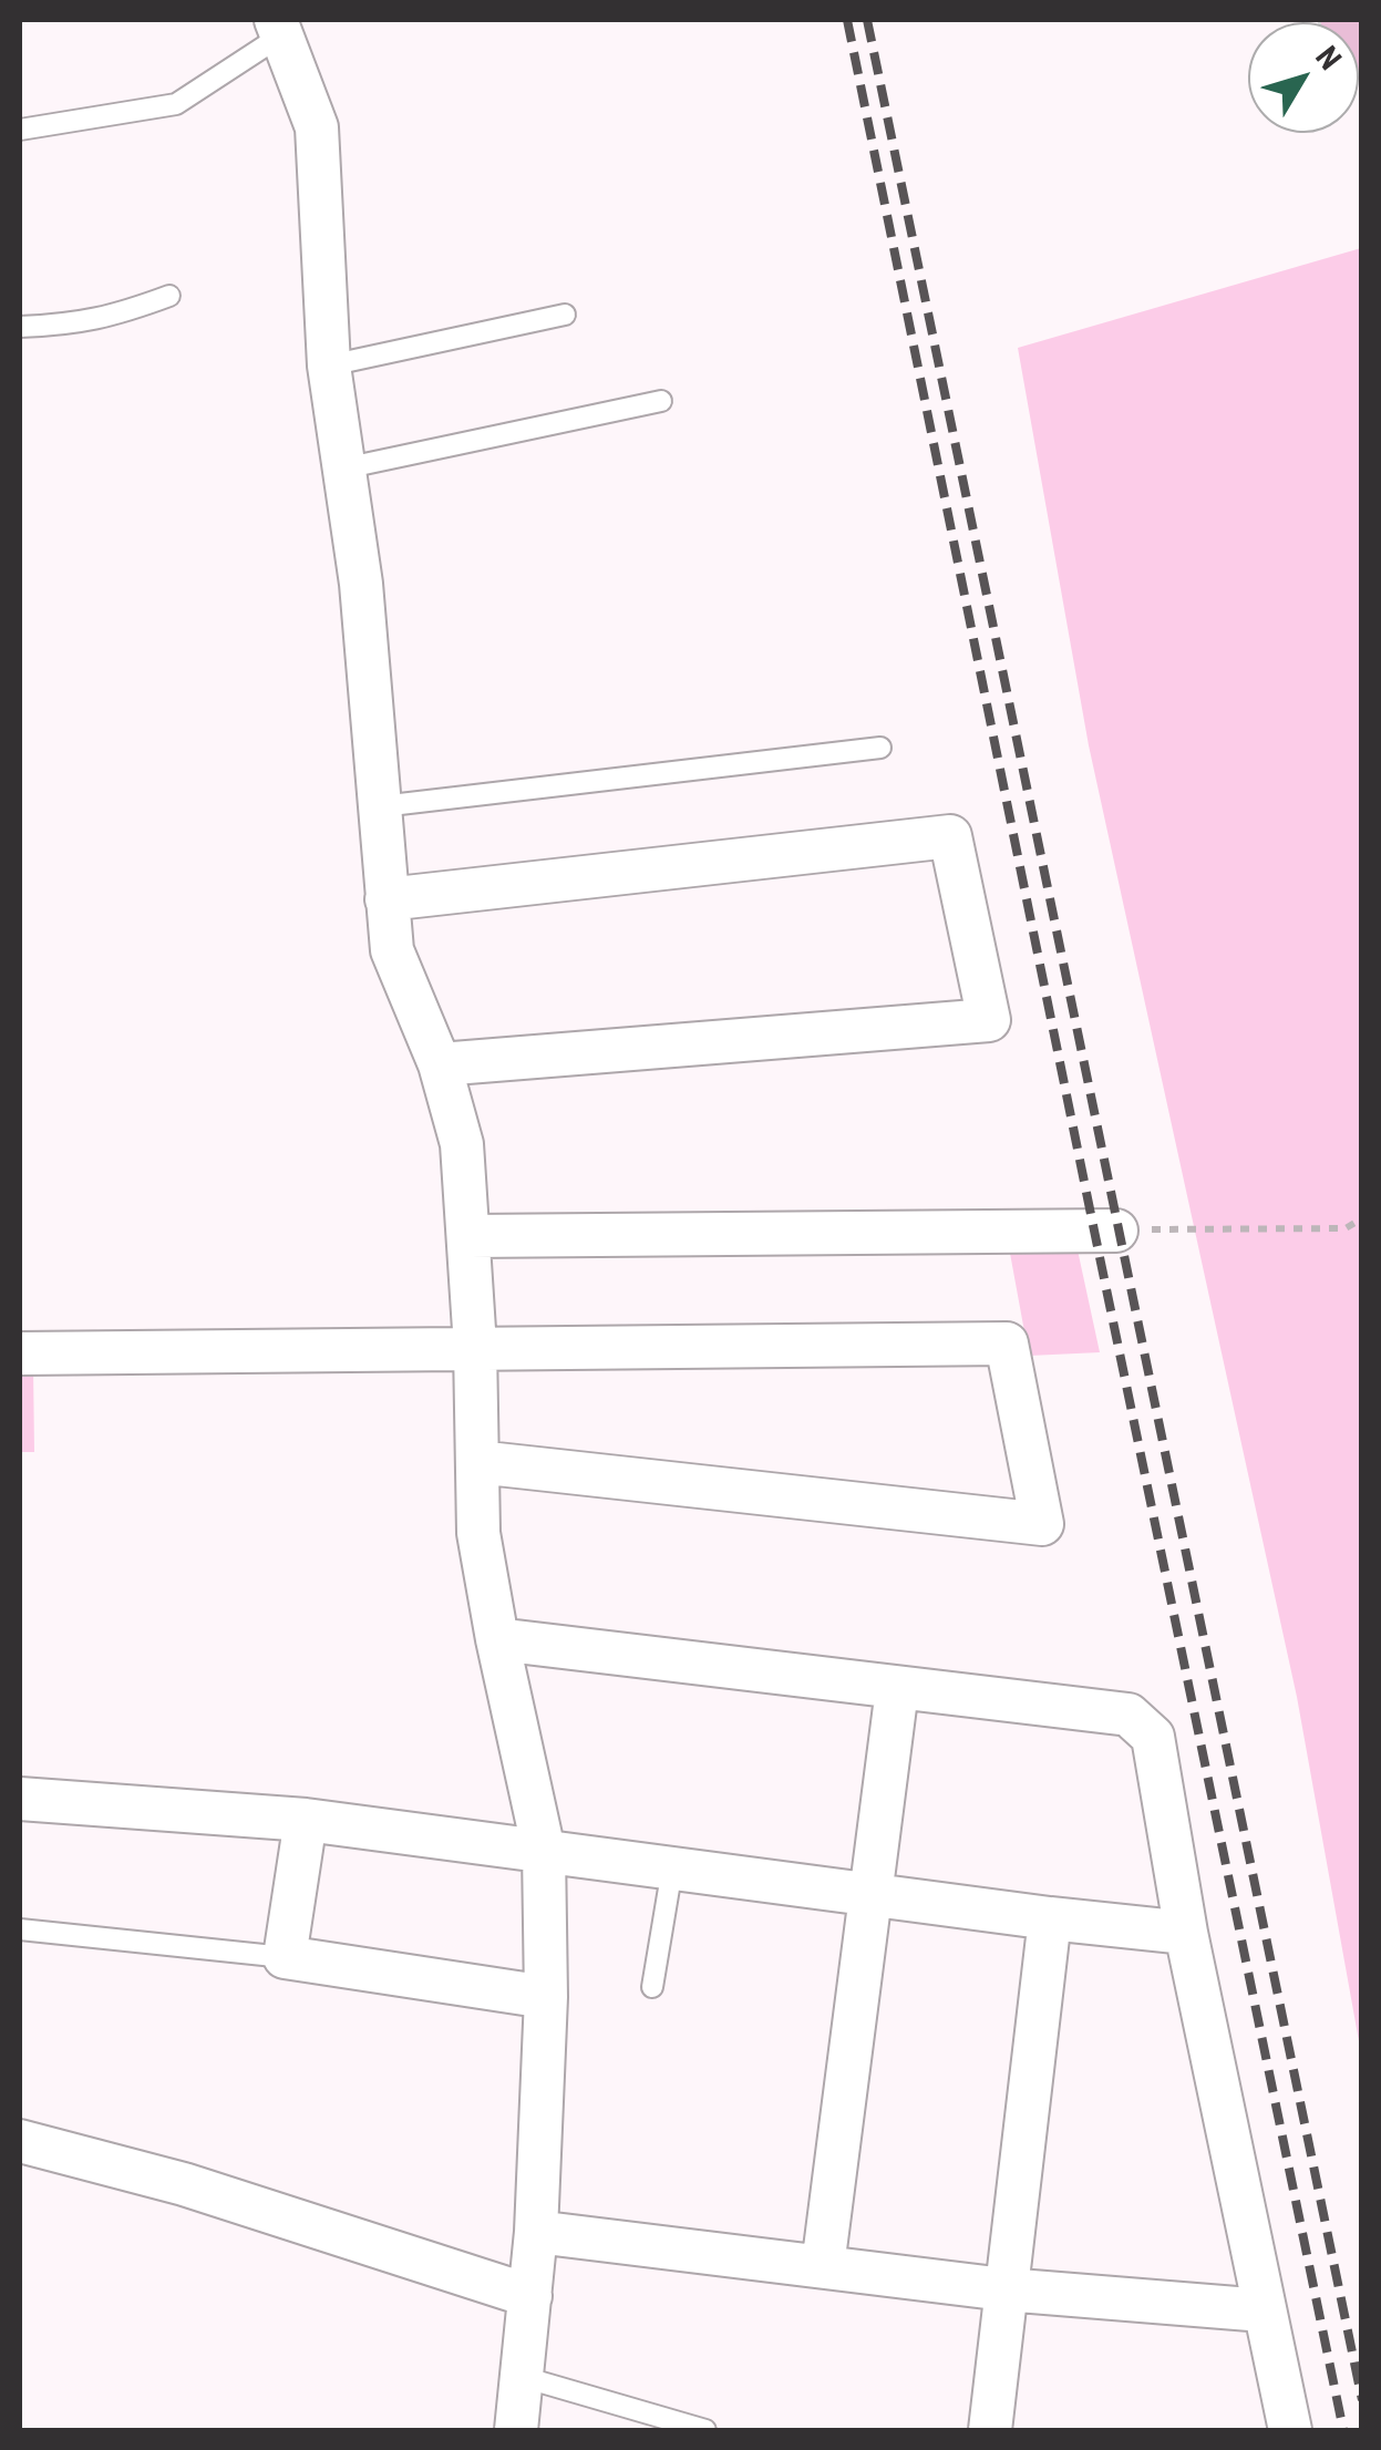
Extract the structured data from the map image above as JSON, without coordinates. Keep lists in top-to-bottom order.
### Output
{
  "north": "top right"
}
